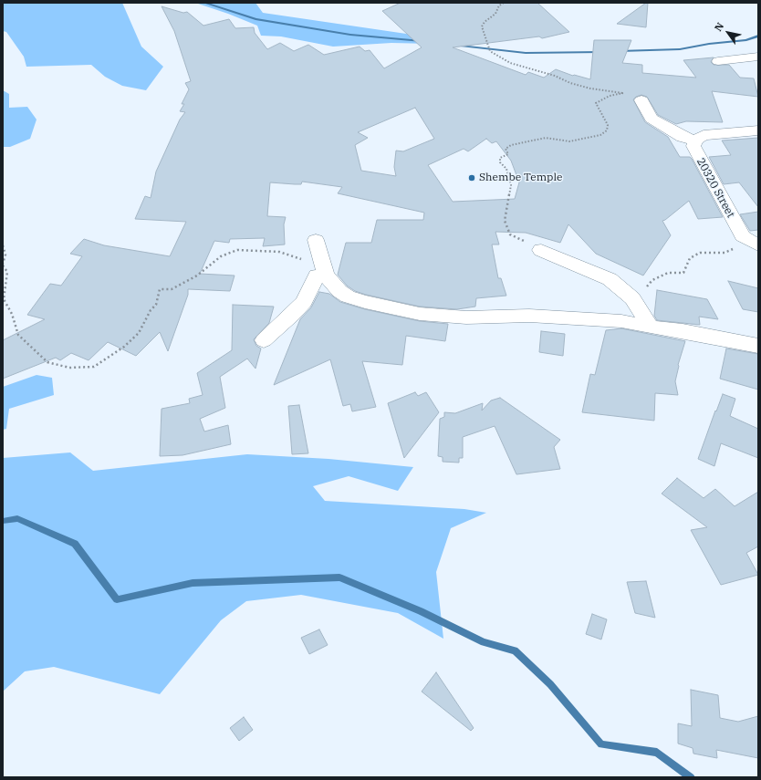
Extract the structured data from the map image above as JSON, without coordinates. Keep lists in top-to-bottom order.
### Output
{
  "streets": {
    "street": ["20320 Street"]
  },
  "places": ["Shembe Temple"],
  "north": "top left"
}
